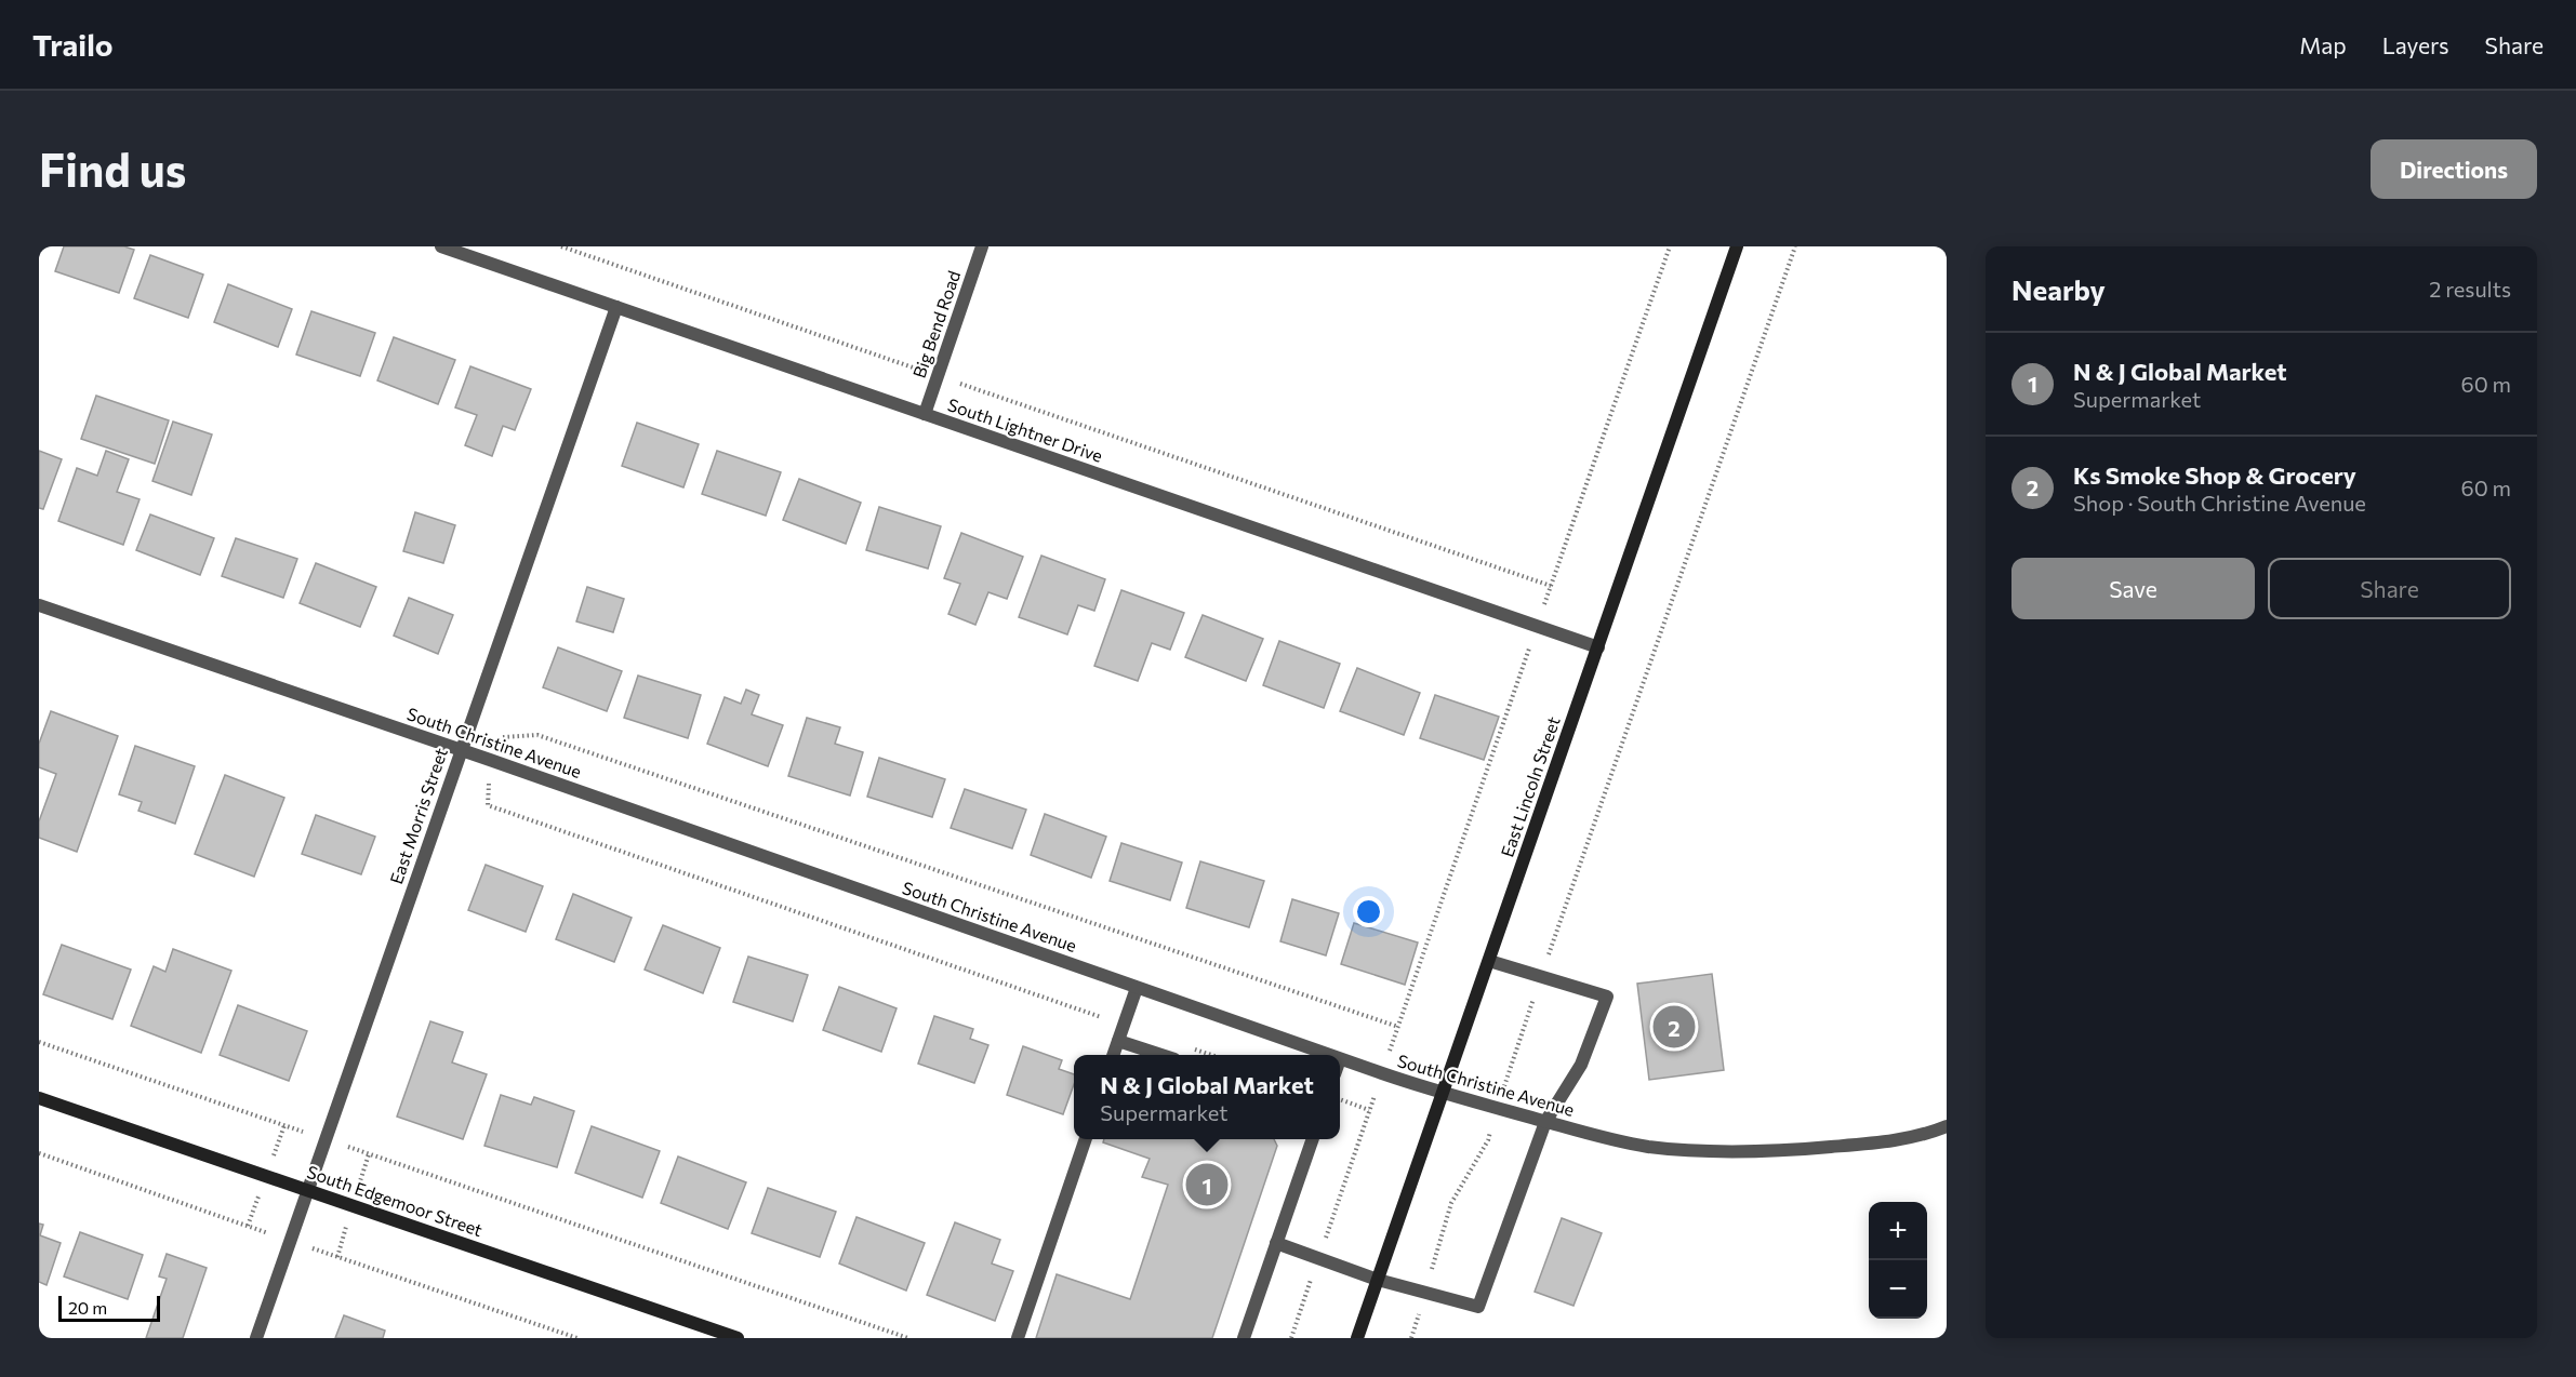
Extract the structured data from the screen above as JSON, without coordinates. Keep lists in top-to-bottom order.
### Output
{
  "streets": {
    "street": [
      "Big Bend Road",
      "South Lightner Drive",
      "South Christine Avenue",
      "East Lincoln Street",
      "East Morris Street",
      "South Edgemoor Street"
    ]
  },
  "crossings": [
    ["Big Bend Road", "South Lightner Drive"],
    ["South Lightner Drive", "East Lincoln Street"],
    ["South Lightner Drive", "East Morris Street"],
    ["South Christine Avenue", "East Lincoln Street"],
    ["South Christine Avenue", "East Morris Street"],
    ["East Morris Street", "South Edgemoor Street"]
  ],
  "scale_bar": "20 m",
  "page": {
    "header": "Trailo",
    "nav": ["Map", "Layers", "Share"],
    "buttons": [
      "Directions",
      ["Save", "Share"]
    ],
    "title": "Find us",
    "heading": ["Nearby", "2 results"],
    "list": [
      {
        "mark": "1",
        "name": "N & J Global Market",
        "note": "Supermarket",
        "value": "60 m"
      },
      {
        "mark": "2",
        "name": "Ks Smoke Shop & Grocery",
        "note": "Shop · South Christine Avenue",
        "value": "60 m"
      }
    ],
    "pins": ["2", "1"],
    "popup": ["N & J Global Market", "Supermarket"],
    "map_buttons": ["+", "−"],
    "scale": "20 m"
  }
}
